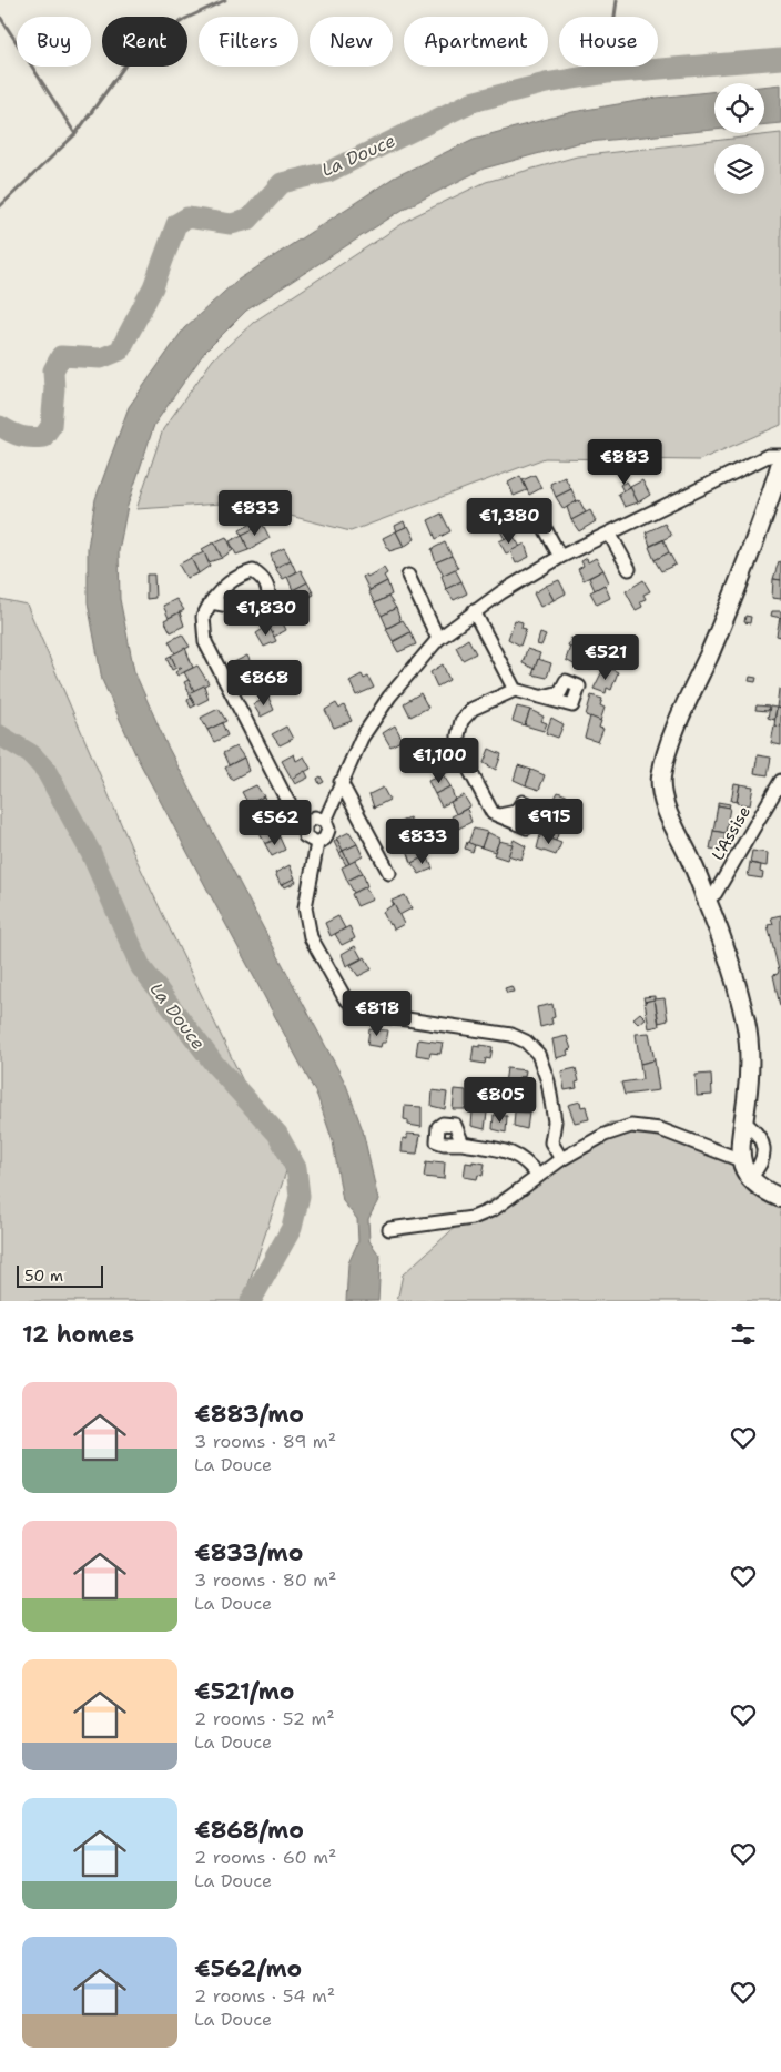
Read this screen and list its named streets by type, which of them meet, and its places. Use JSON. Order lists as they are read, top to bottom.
{
  "streets": {
    "street": ["L'Assise"]
  },
  "water": ["La Douce"],
  "scale_bar": "50 m",
  "page": {
    "chip": [
      "Buy",
      "Rent",
      "Filters",
      "New",
      "Apartment",
      "House"
    ],
    "price": [
      "€883",
      "€833",
      "€1,380",
      "€1,830",
      "€521",
      "€868",
      "€1,100",
      "€915",
      "€562",
      "€833",
      "€818",
      "€805"
    ],
    "scale": "50 m",
    "heading": "12 homes",
    "list": [
      {
        "name": "€883/mo",
        "note": "3 rooms · 89 m² · La Douce"
      },
      {
        "name": "€833/mo",
        "note": "3 rooms · 80 m² · La Douce"
      },
      {
        "name": "€521/mo",
        "note": "2 rooms · 52 m² · La Douce"
      },
      {
        "name": "€868/mo",
        "note": "2 rooms · 60 m² · La Douce"
      },
      {
        "name": "€562/mo",
        "note": "2 rooms · 54 m² · La Douce"
      }
    ]
  }
}
